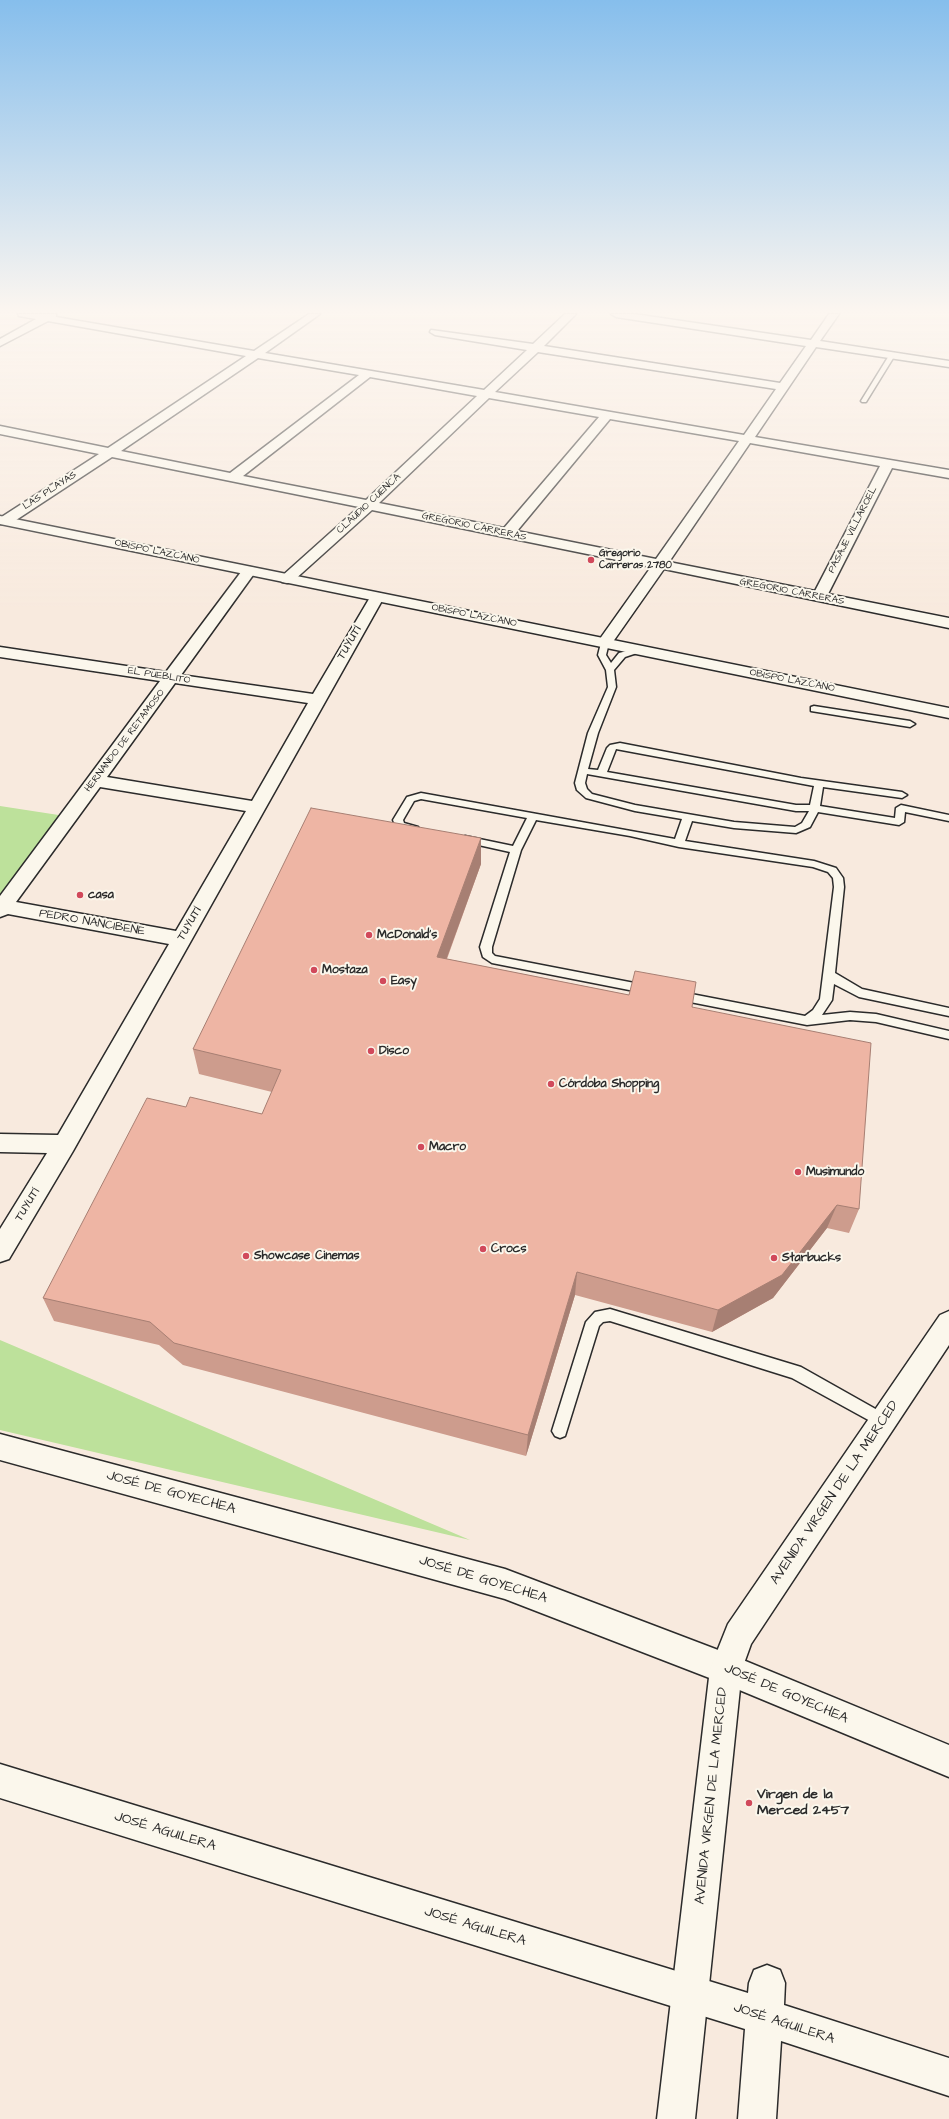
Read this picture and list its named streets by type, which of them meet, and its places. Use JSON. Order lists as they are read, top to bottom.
{
  "streets": {
    "street": [
      "LAS PLAYAS",
      "CLAUDIO CUENCA",
      "GREGORIO CARRERAS",
      "PASAJE VILLAROEL",
      "OBISPO LAZCANO",
      "TUYUTÍ",
      "EL PUEBLITO",
      "HERNANDO DE RETAMOSO",
      "PEDRO NANCIBENE",
      "JOSÉ DE GOYECHEA",
      "AVENIDA VIRGEN DE LA MERCED",
      "JOSÉ AGUILERA"
    ]
  },
  "crossings": [
    ["LAS PLAYAS", "GREGORIO CARRERAS"],
    ["LAS PLAYAS", "OBISPO LAZCANO"],
    ["CLAUDIO CUENCA", "GREGORIO CARRERAS"],
    ["CLAUDIO CUENCA", "OBISPO LAZCANO"],
    ["GREGORIO CARRERAS", "PASAJE VILLAROEL"],
    ["OBISPO LAZCANO", "TUYUTÍ"],
    ["OBISPO LAZCANO", "HERNANDO DE RETAMOSO"],
    ["TUYUTÍ", "EL PUEBLITO"],
    ["TUYUTÍ", "PEDRO NANCIBENE"],
    ["EL PUEBLITO", "HERNANDO DE RETAMOSO"],
    ["HERNANDO DE RETAMOSO", "PEDRO NANCIBENE"],
    ["JOSÉ DE GOYECHEA", "AVENIDA VIRGEN DE LA MERCED"],
    ["AVENIDA VIRGEN DE LA MERCED", "JOSÉ AGUILERA"]
  ],
  "places": [
    "Gregorio Carreras 2780",
    "casa",
    "McDonald's",
    "Mostaza",
    "Easy",
    "Disco",
    "Córdoba Shopping",
    "Macro",
    "Musimundo",
    "Crocs",
    "Showcase Cinemas",
    "Starbucks",
    "Virgen de la Merced 2457"
  ]
}
